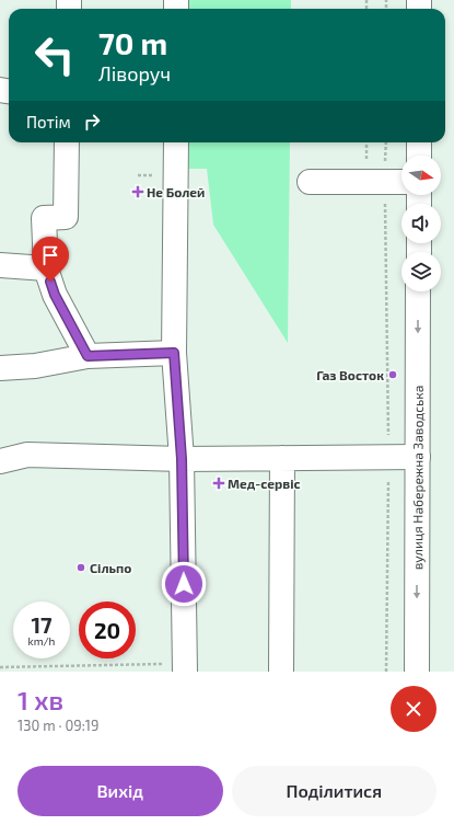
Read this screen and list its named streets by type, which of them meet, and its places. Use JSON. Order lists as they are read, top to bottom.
{
  "streets": {
    "main road": ["вулиця Набережна Заводська"]
  },
  "places": {
    "health": ["Не Болей", "Мед-сервіс"],
    "other": ["Газ Восток", "Сільпо"]
  },
  "north": "right",
  "page": {
    "turn": ["70 m", "Ліворуч"],
    "then": "Потім",
    "speed": "17 km/h",
    "limit": "20",
    "heading": ["1 хв", "130 m · 09:19"],
    "buttons": ["Вихід", "Поділитися"]
  }
}
